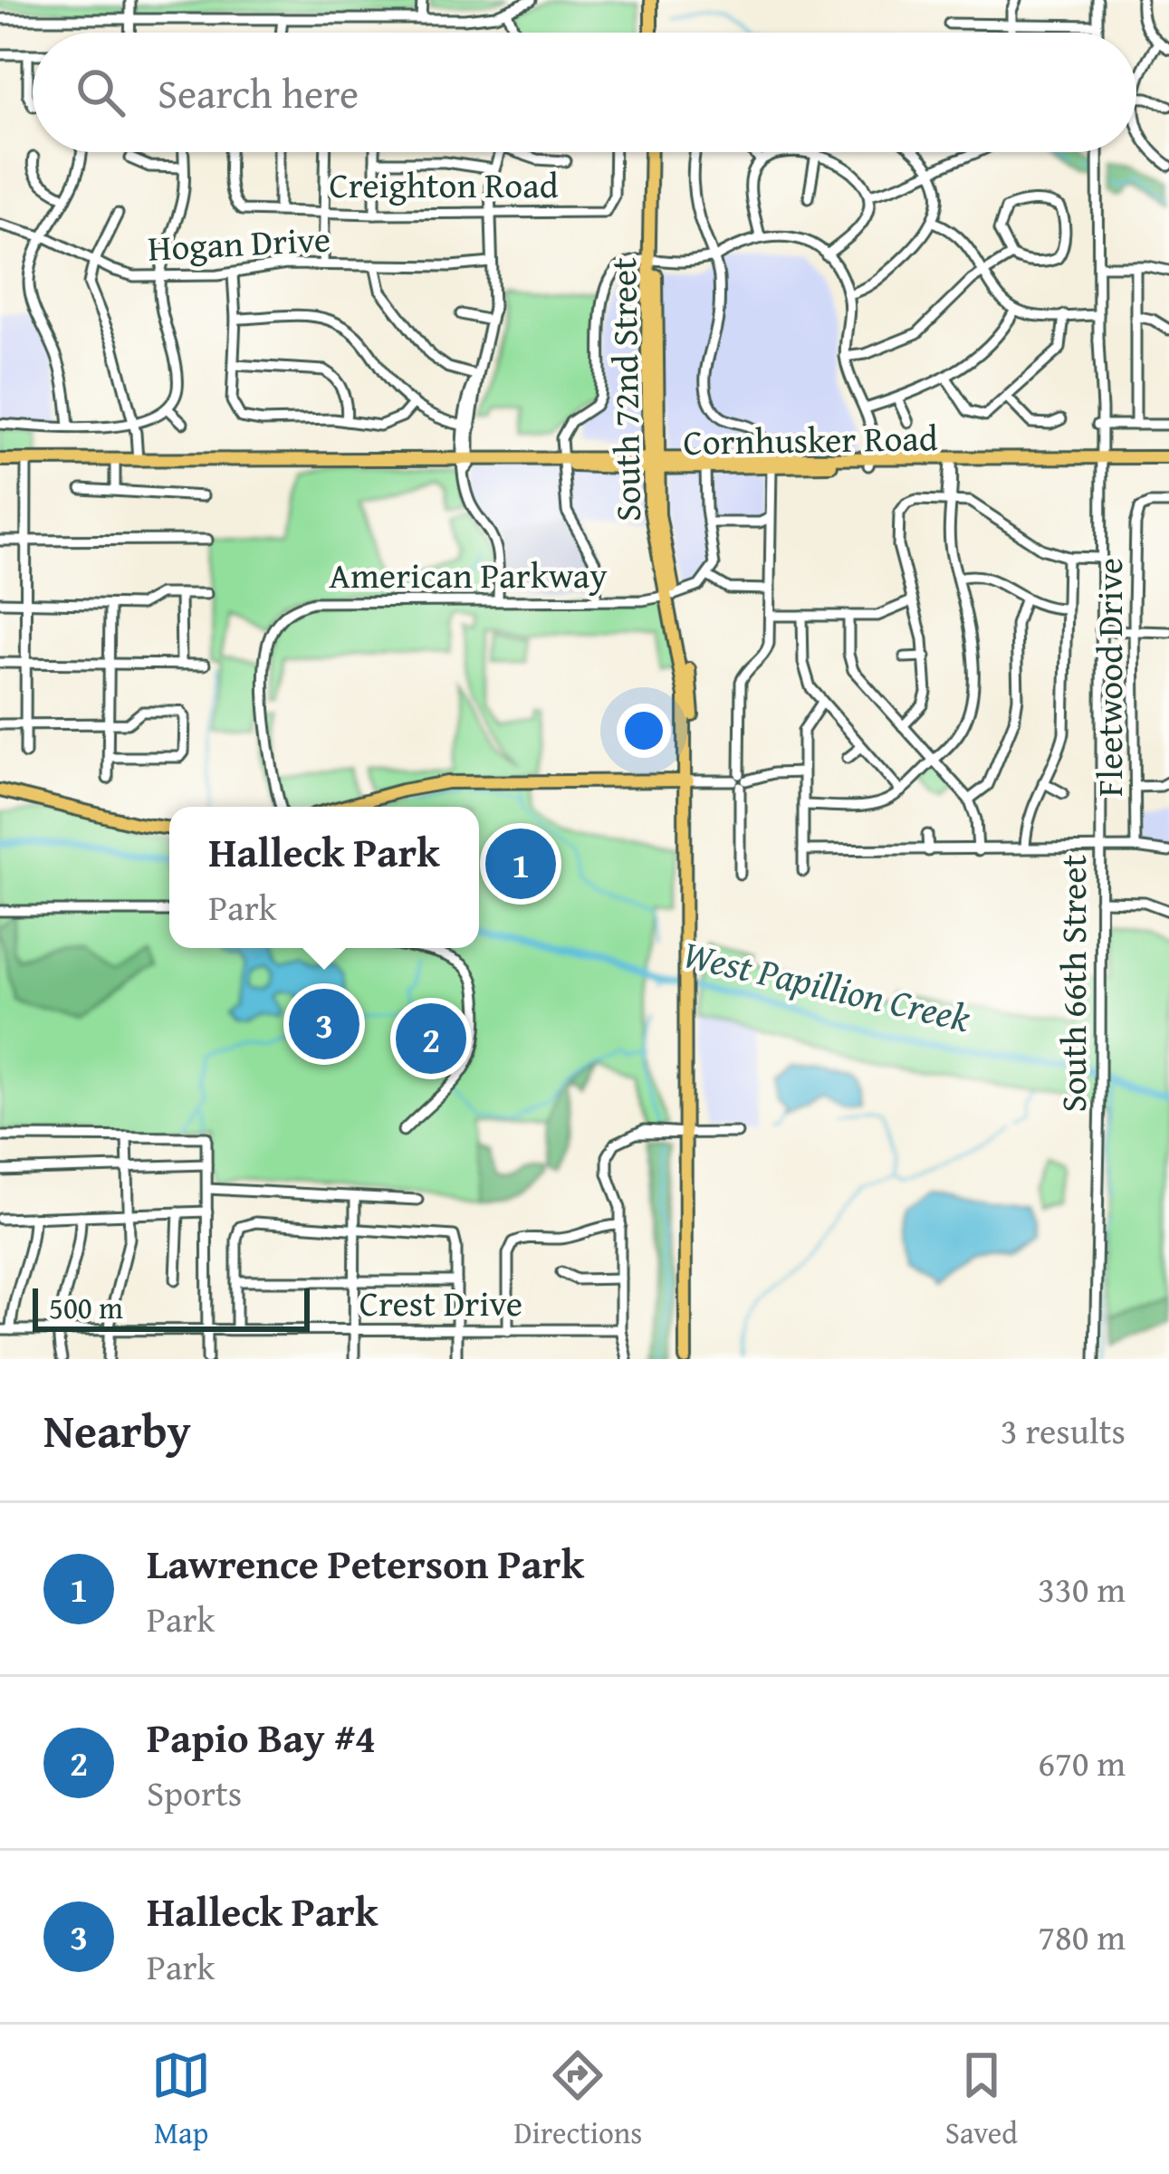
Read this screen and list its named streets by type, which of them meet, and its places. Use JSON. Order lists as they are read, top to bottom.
{
  "streets": {
    "main road": ["South 72nd Street", "Cornhusker Road"],
    "street": [
      "Creighton Road",
      "Hogan Drive",
      "American Parkway",
      "Fleetwood Drive",
      "South 66th Street",
      "Crest Drive"
    ]
  },
  "crossings": [
    ["South 72nd Street", "Cornhusker Road"],
    ["South 72nd Street", "American Parkway"],
    ["Cornhusker Road", "South 66th Street"]
  ],
  "water": ["West Papillion Creek"],
  "scale_bar": "500 m",
  "page": {
    "search": "Search here",
    "popup": ["Halleck Park", "Park"],
    "pins": ["1", "3", "2"],
    "scale": "500 m",
    "heading": ["Nearby", "3 results"],
    "list": [
      {
        "mark": "1",
        "name": "Lawrence Peterson Park",
        "note": "Park",
        "value": "330 m"
      },
      {
        "mark": "2",
        "name": "Papio Bay #4",
        "note": "Sports",
        "value": "670 m"
      },
      {
        "mark": "3",
        "name": "Halleck Park",
        "note": "Park",
        "value": "780 m"
      }
    ],
    "nav": ["Map", "Directions", "Saved"]
  }
}
